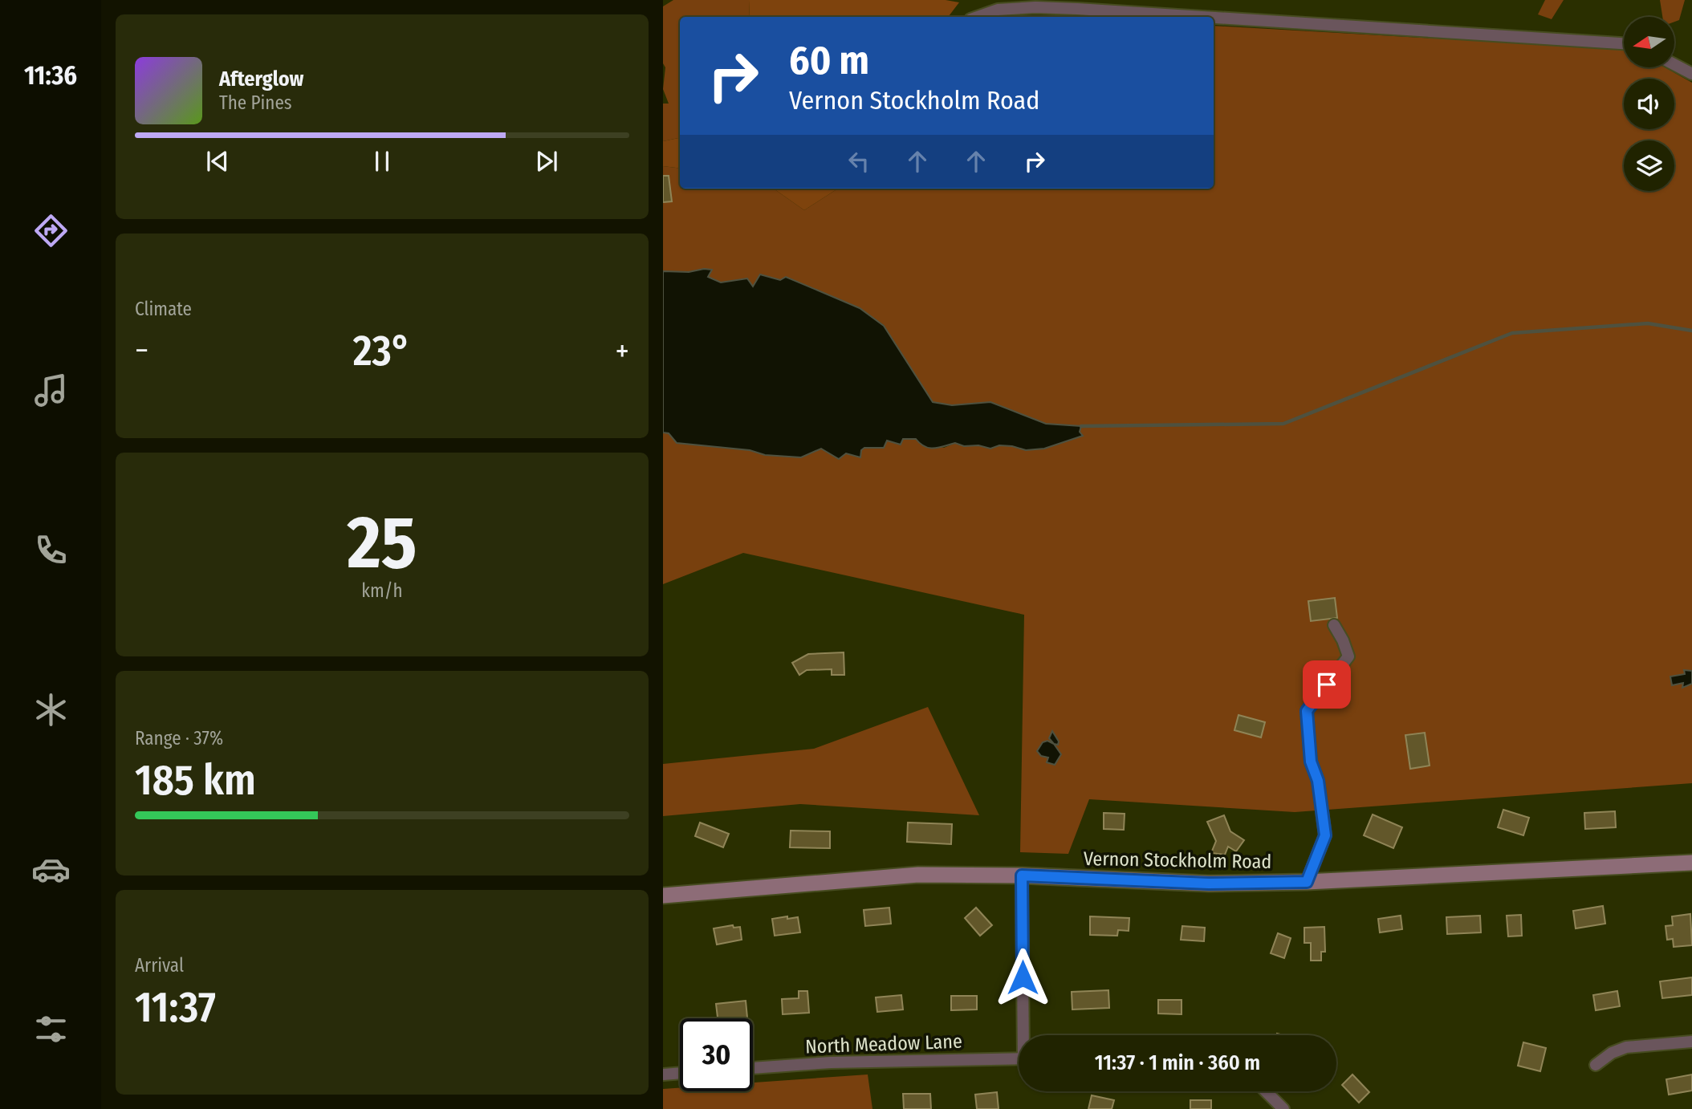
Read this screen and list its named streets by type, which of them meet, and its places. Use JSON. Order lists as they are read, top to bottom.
{
  "streets": {
    "main road": ["Vernon Stockholm Road"],
    "street": ["North Meadow Lane"]
  },
  "north": "left",
  "page": {
    "tabs": "11:36",
    "turn": ["60 m", "Vernon Stockholm Road"],
    "song": ["Afterglow", "The Pines"],
    "tile": [
      "Climate",
      ["25", "km/h"],
      ["Range · 37%", "185 km"],
      ["Arrival", "11:37"]
    ],
    "heat": ["−", "23°", "+"],
    "limit": "30",
    "trip": "11:37 · 1 min · 360 m"
  }
}
